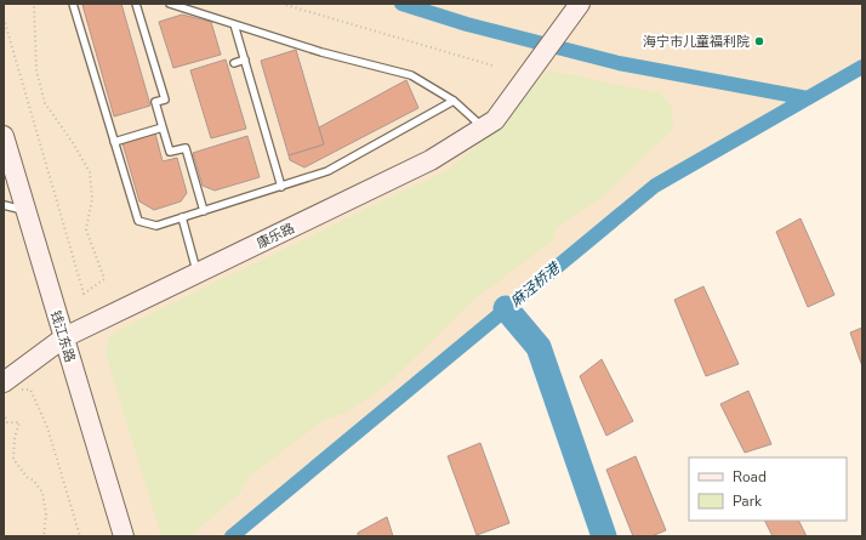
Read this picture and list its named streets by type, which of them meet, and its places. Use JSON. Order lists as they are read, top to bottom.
{
  "streets": {
    "street": ["康乐路", "钱江东路"]
  },
  "crossings": [
    ["康乐路", "钱江东路"]
  ],
  "water": ["麻泾桥港"],
  "places": ["海宁市儿童福利院"],
  "legend": ["Road", "Park"]
}
